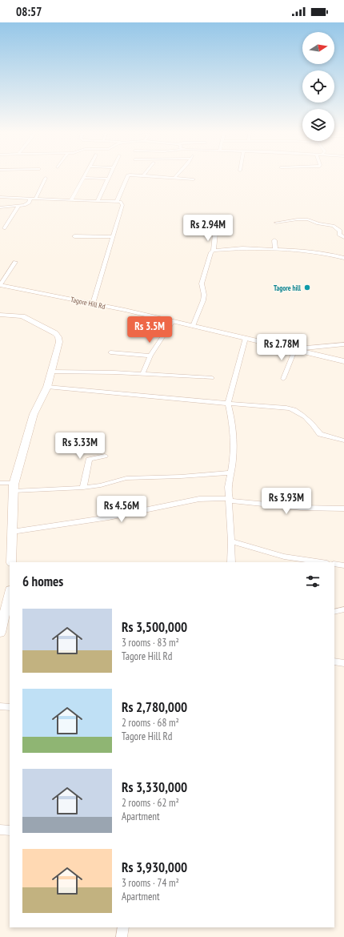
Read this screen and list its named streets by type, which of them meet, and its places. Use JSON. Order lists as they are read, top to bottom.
{
  "streets": {
    "street": ["Tagore Hill Rd"]
  },
  "places": ["Tagore hill"],
  "north": "right",
  "page": {
    "status": "08:57",
    "price": [
      "Rs 2.94M",
      "Rs 3.5M",
      "Rs 2.78M",
      "Rs 3.33M",
      "Rs 3.93M",
      "Rs 4.56M"
    ],
    "heading": "6 homes",
    "list": [
      {
        "name": "Rs 3,500,000",
        "note": "3 rooms · 83 m² · Tagore Hill Rd"
      },
      {
        "name": "Rs 2,780,000",
        "note": "2 rooms · 68 m² · Tagore Hill Rd"
      },
      {
        "name": "Rs 3,330,000",
        "note": "2 rooms · 62 m² · Apartment"
      },
      {
        "name": "Rs 3,930,000",
        "note": "3 rooms · 74 m² · Apartment"
      }
    ]
  }
}
